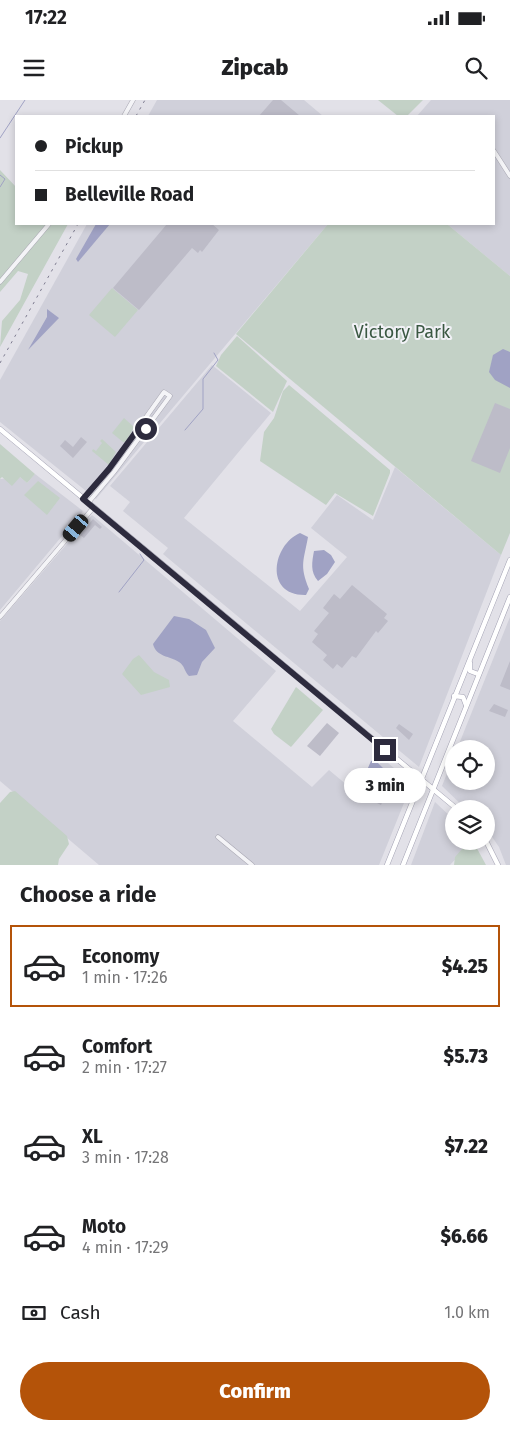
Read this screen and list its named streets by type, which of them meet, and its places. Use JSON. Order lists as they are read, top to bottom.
{
  "parks": ["Victory Park"],
  "page": {
    "status": "17:22",
    "header": "Zipcab",
    "banner": ["Pickup", "Belleville Road"],
    "bubble": "3 min",
    "heading": "Choose a ride",
    "list": [
      {
        "name": "Economy",
        "note": "1 min · 17:26",
        "value": "$4.25"
      },
      {
        "name": "Comfort",
        "note": "2 min · 17:27",
        "value": "$5.73"
      },
      {
        "name": "XL",
        "note": "3 min · 17:28",
        "value": "$7.22"
      },
      {
        "name": "Moto",
        "note": "4 min · 17:29",
        "value": "$6.66"
      }
    ],
    "pay": ["Cash", "1.0 km"],
    "buttons": "Confirm"
  }
}
